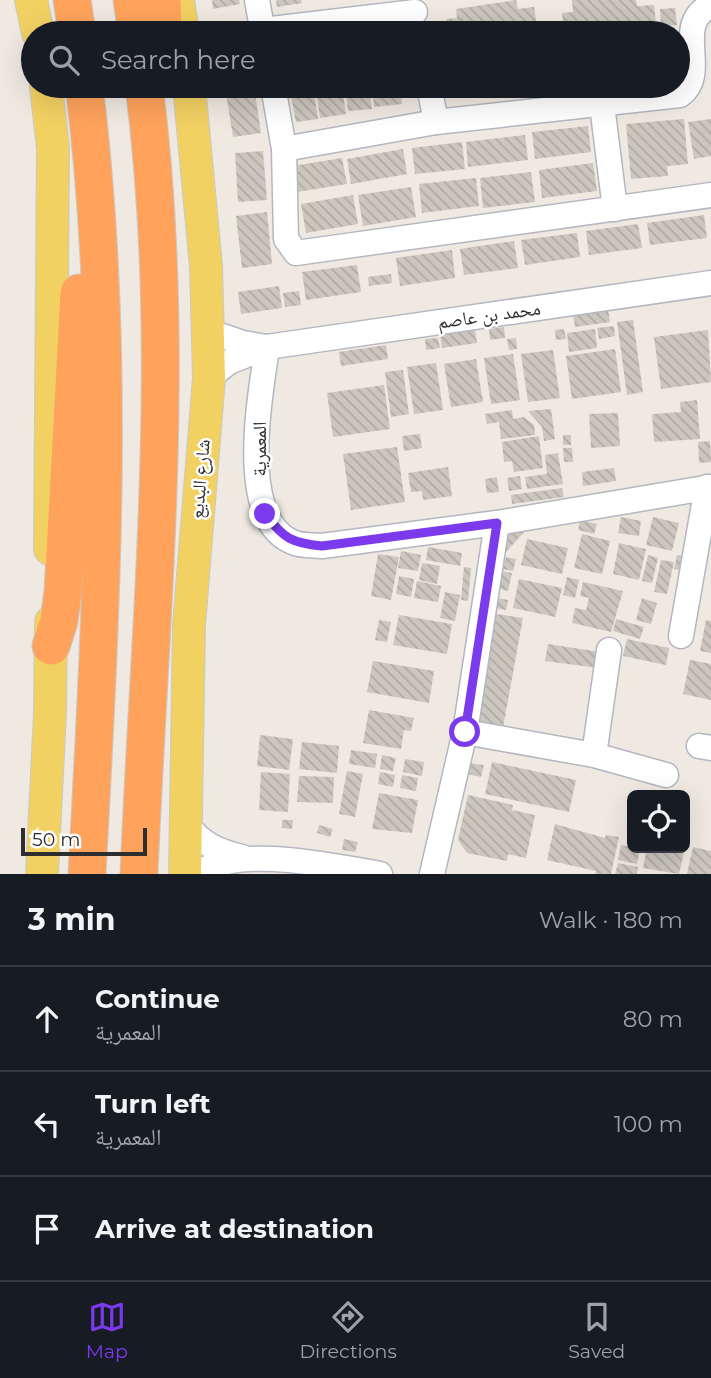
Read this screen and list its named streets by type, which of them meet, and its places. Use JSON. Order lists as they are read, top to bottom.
{
  "streets": {
    "highway": ["شارع البديع"],
    "street": ["محمد بن عاصم", "المعمرية"]
  },
  "crossings": [
    ["محمد بن عاصم", "المعمرية"],
    ["محمد بن عاصم", "شارع البديع"]
  ],
  "scale_bar": "50 m",
  "page": {
    "search": "Search here",
    "scale": "50 m",
    "heading": ["3 min", "Walk · 180 m"],
    "list": [
      ["Continue", "المعمرية", "80 m"],
      ["Turn left", "المعمرية", "100 m"],
      "Arrive at destination"
    ],
    "nav": ["Map", "Directions", "Saved"]
  }
}
